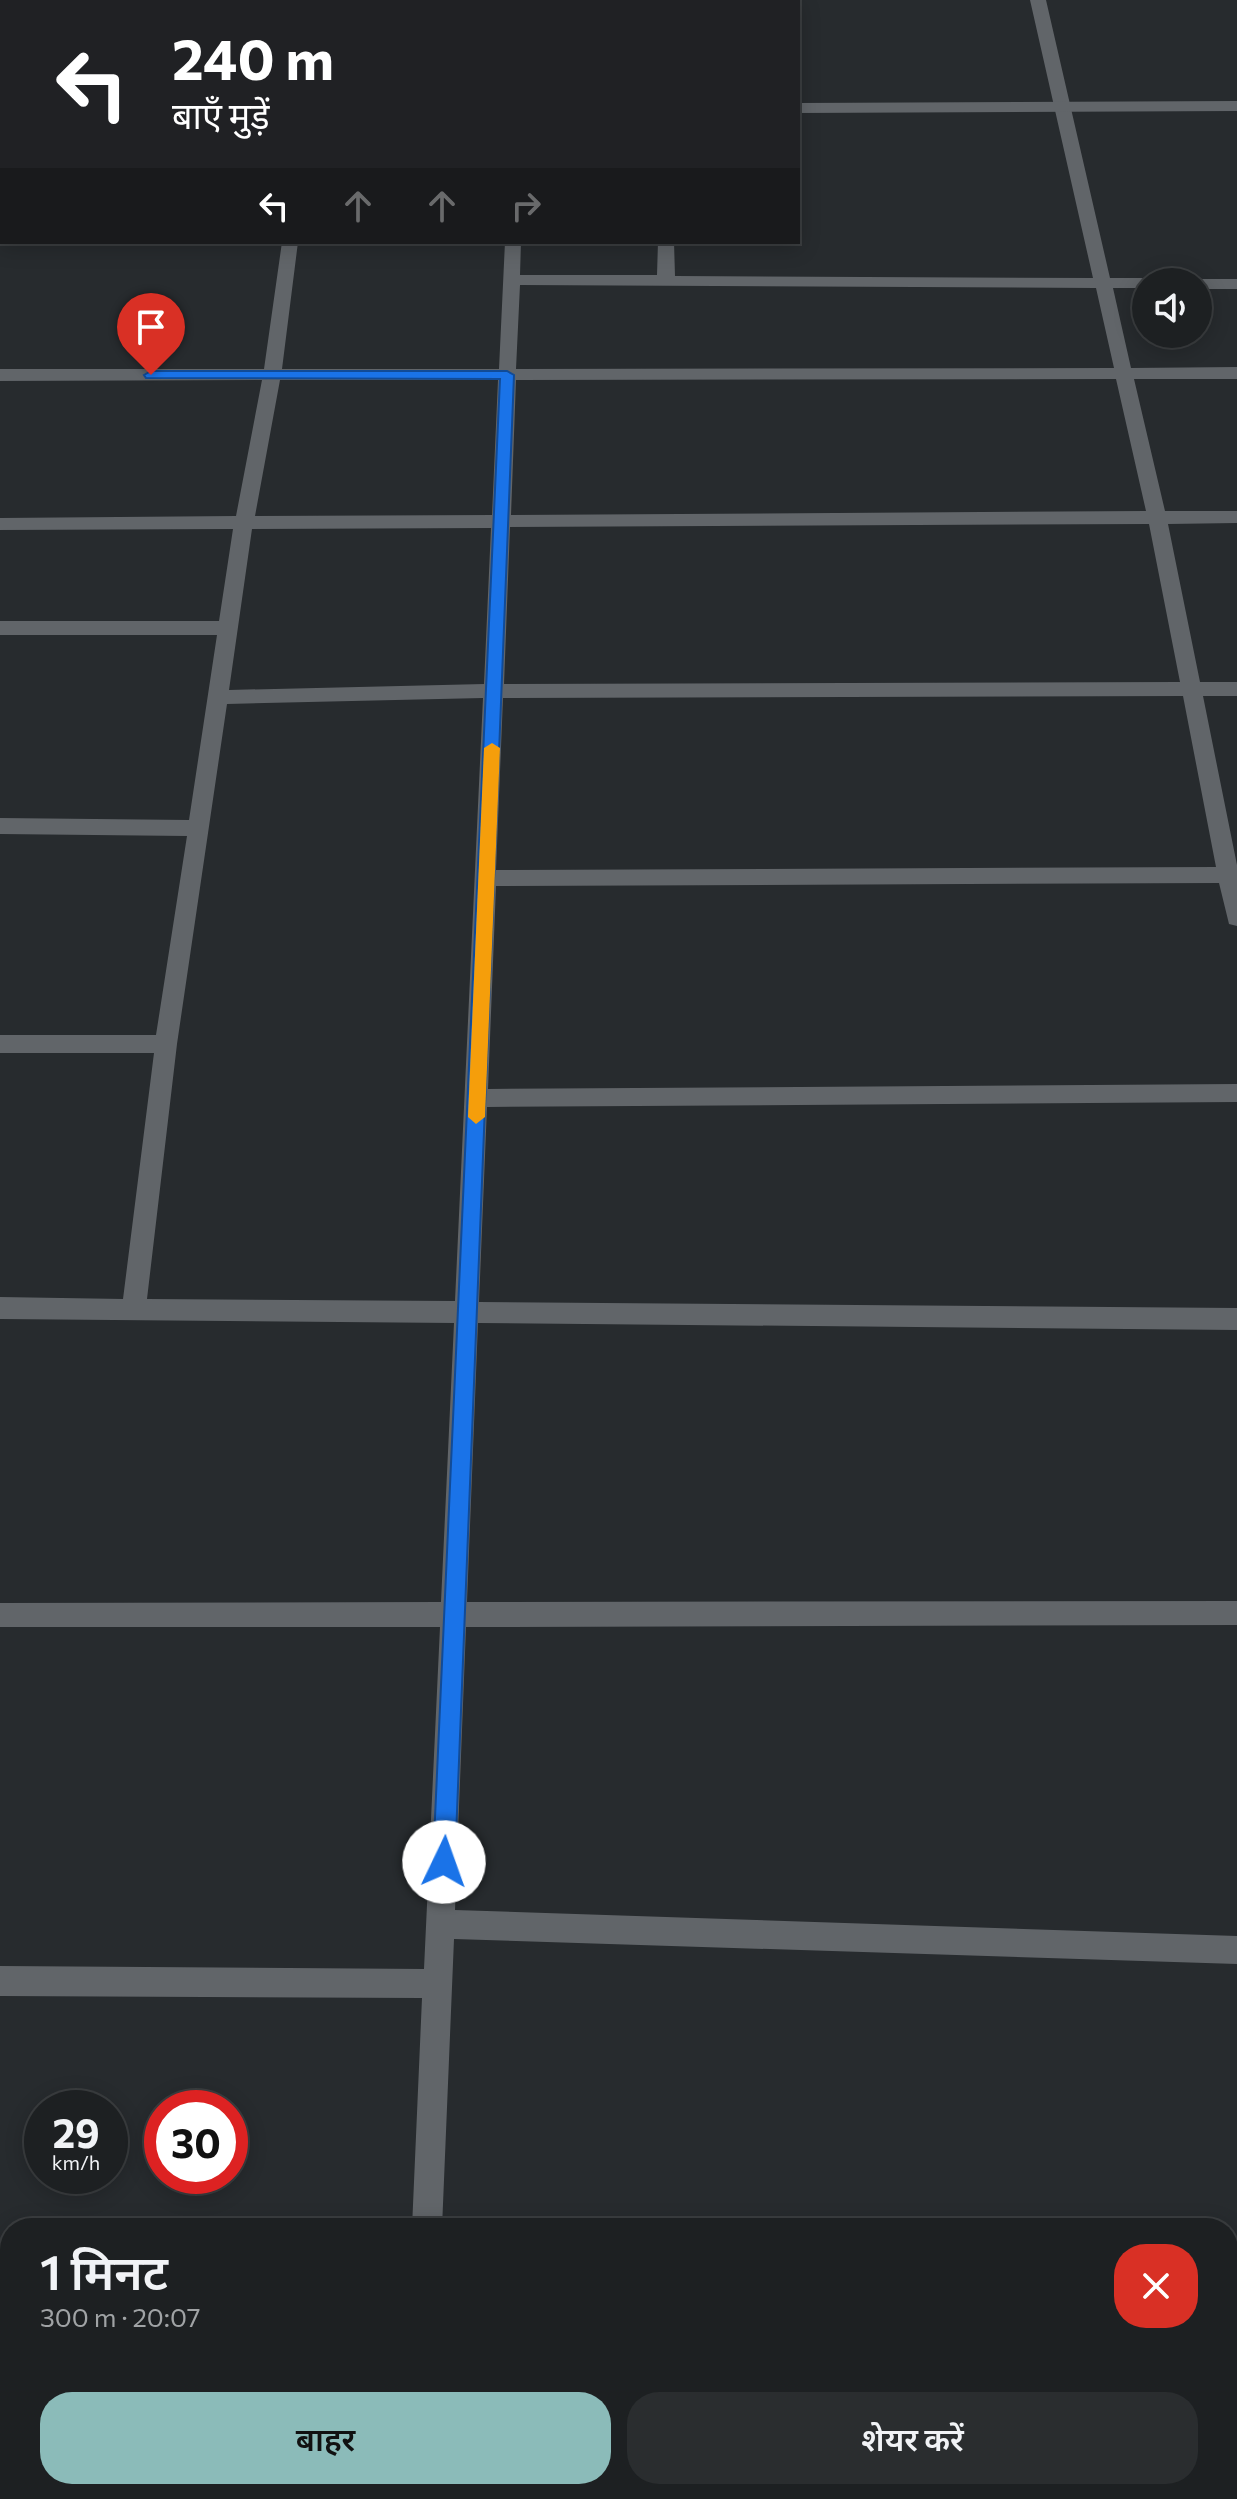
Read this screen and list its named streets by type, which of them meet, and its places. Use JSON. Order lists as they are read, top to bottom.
{
  "page": {
    "turn": ["240 m", "बाएँ मुड़ें"],
    "speed": "29 km/h",
    "limit": "30",
    "heading": ["1 मिनट", "300 m · 20:07"],
    "buttons": ["बाहर", "शेयर करें"]
  }
}
